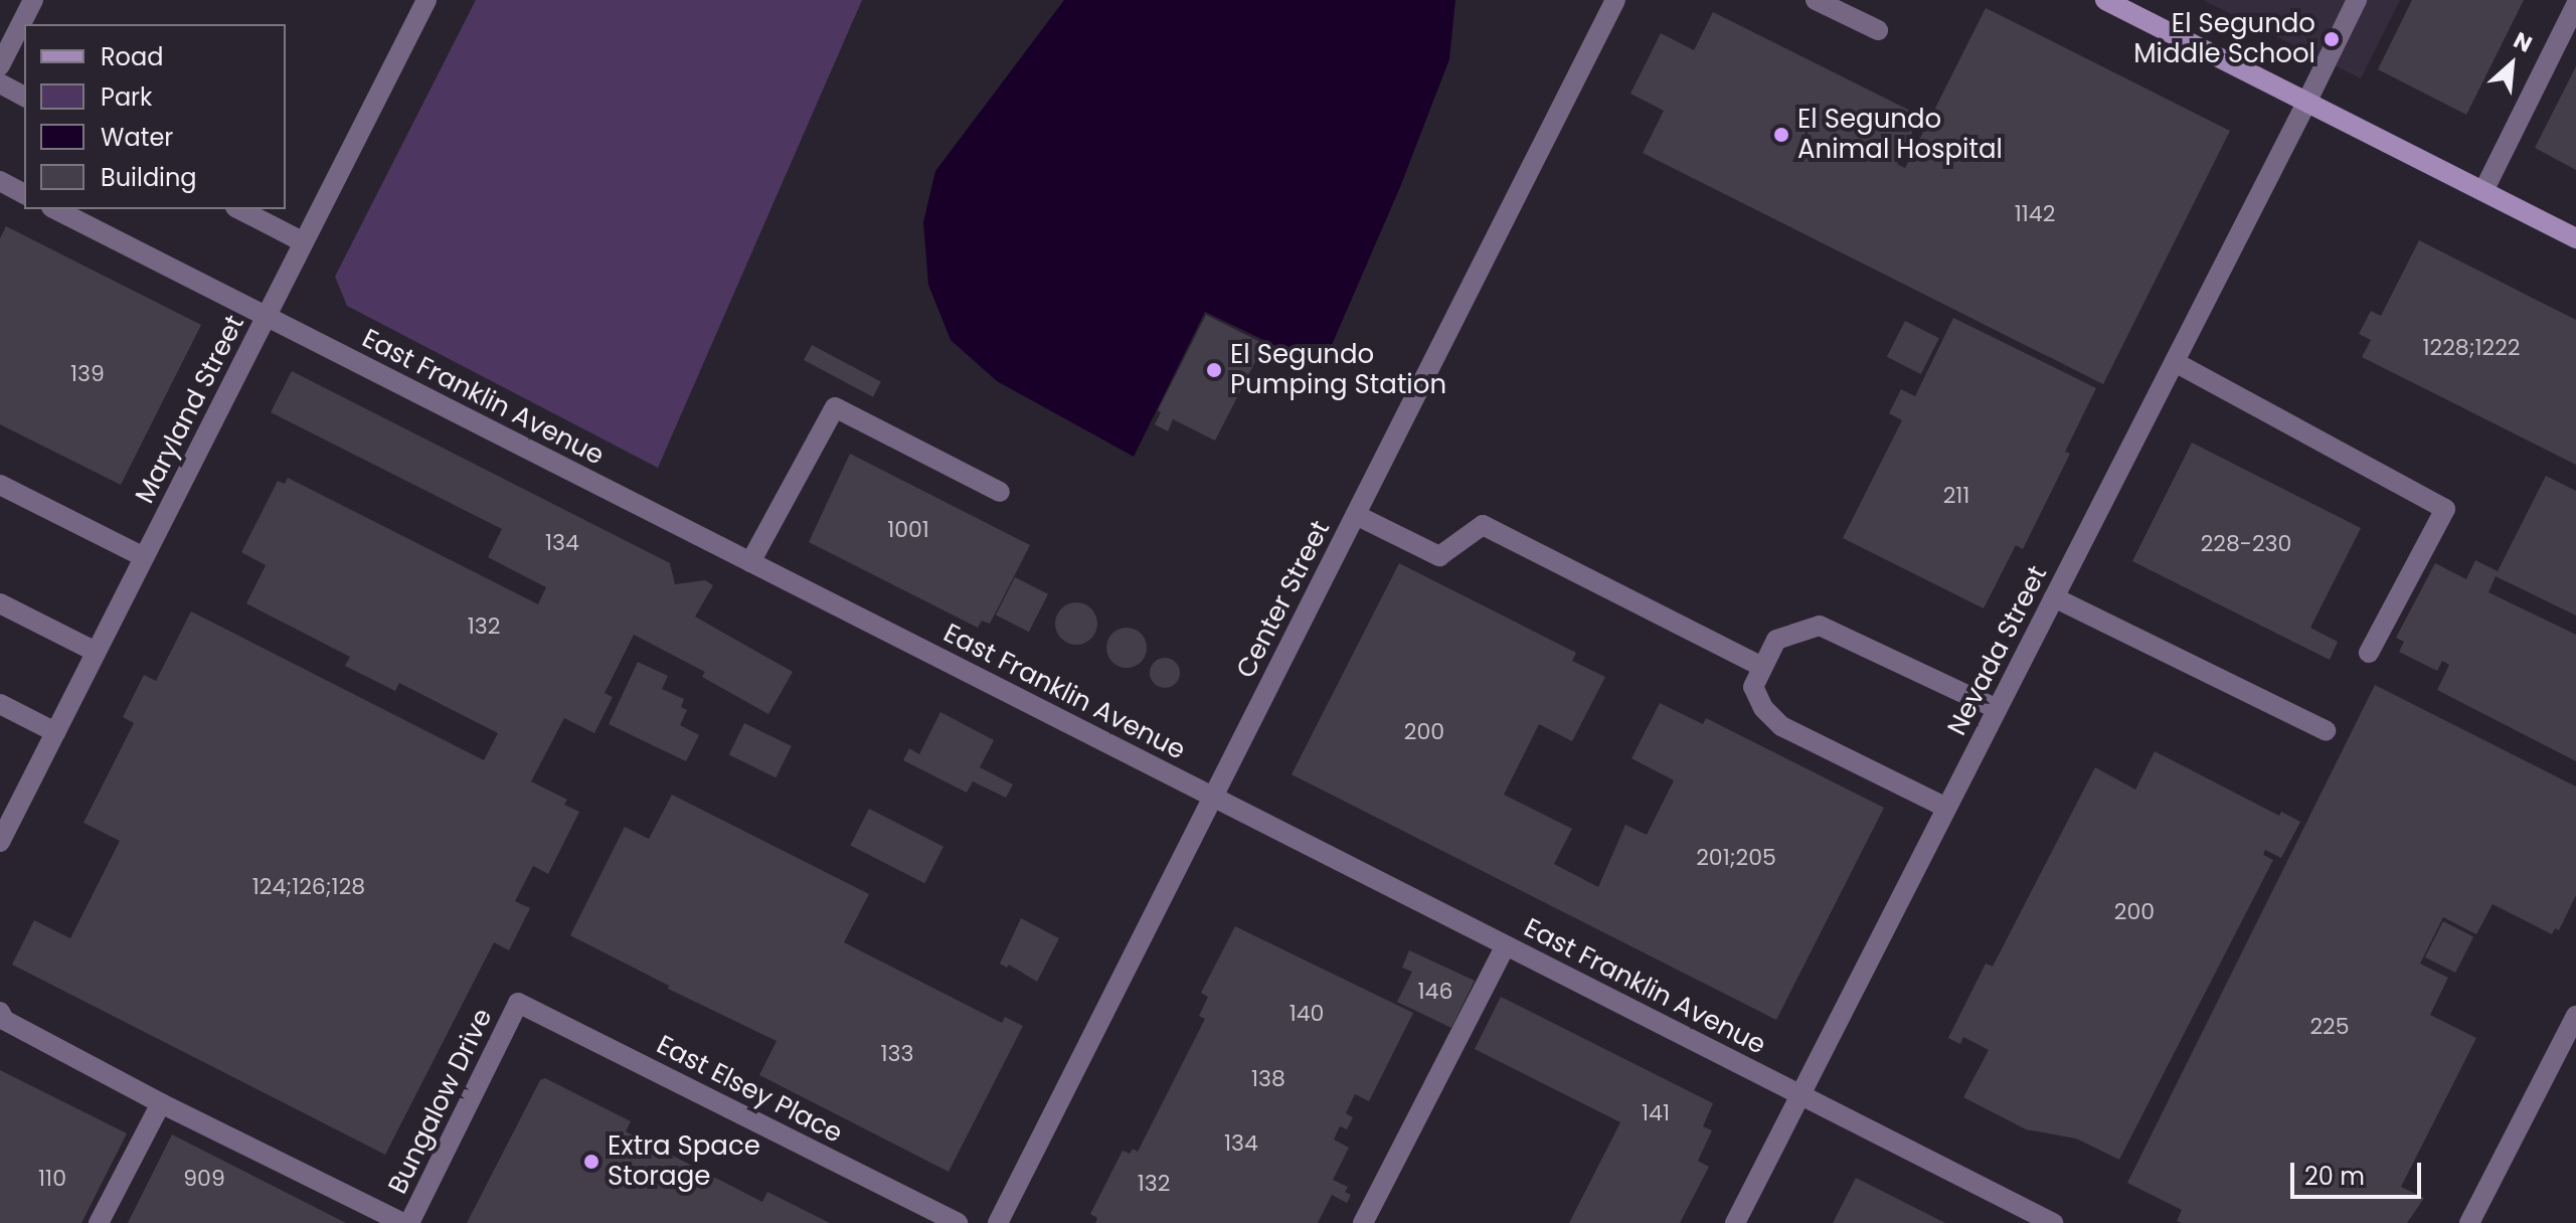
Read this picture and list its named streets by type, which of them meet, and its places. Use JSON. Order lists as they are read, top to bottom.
{
  "streets": {
    "street": [
      "East Franklin Avenue",
      "Maryland Street",
      "Center Street",
      "Nevada Street",
      "East Elsey Place",
      "Bungalow Drive"
    ]
  },
  "crossings": [
    ["East Franklin Avenue", "Maryland Street"],
    ["East Franklin Avenue", "Center Street"],
    ["East Franklin Avenue", "Nevada Street"],
    ["East Elsey Place", "Bungalow Drive"]
  ],
  "places": [
    "El Segundo Middle School",
    "El Segundo Animal Hospital",
    "El Segundo Pumping Station",
    "Extra Space Storage"
  ],
  "house_numbers": [
    "1142",
    "1228;1222",
    "139",
    "211",
    "1001",
    "134",
    "228-230",
    "132",
    "200",
    "201;205",
    "124;126;128",
    "200",
    "146",
    "140",
    "225",
    "133",
    "138",
    "141",
    "134",
    "110",
    "909",
    "132"
  ],
  "legend": [
    "Road",
    "Park",
    "Water",
    "Building"
  ],
  "scale_bar": "20 m",
  "north": "top right"
}
